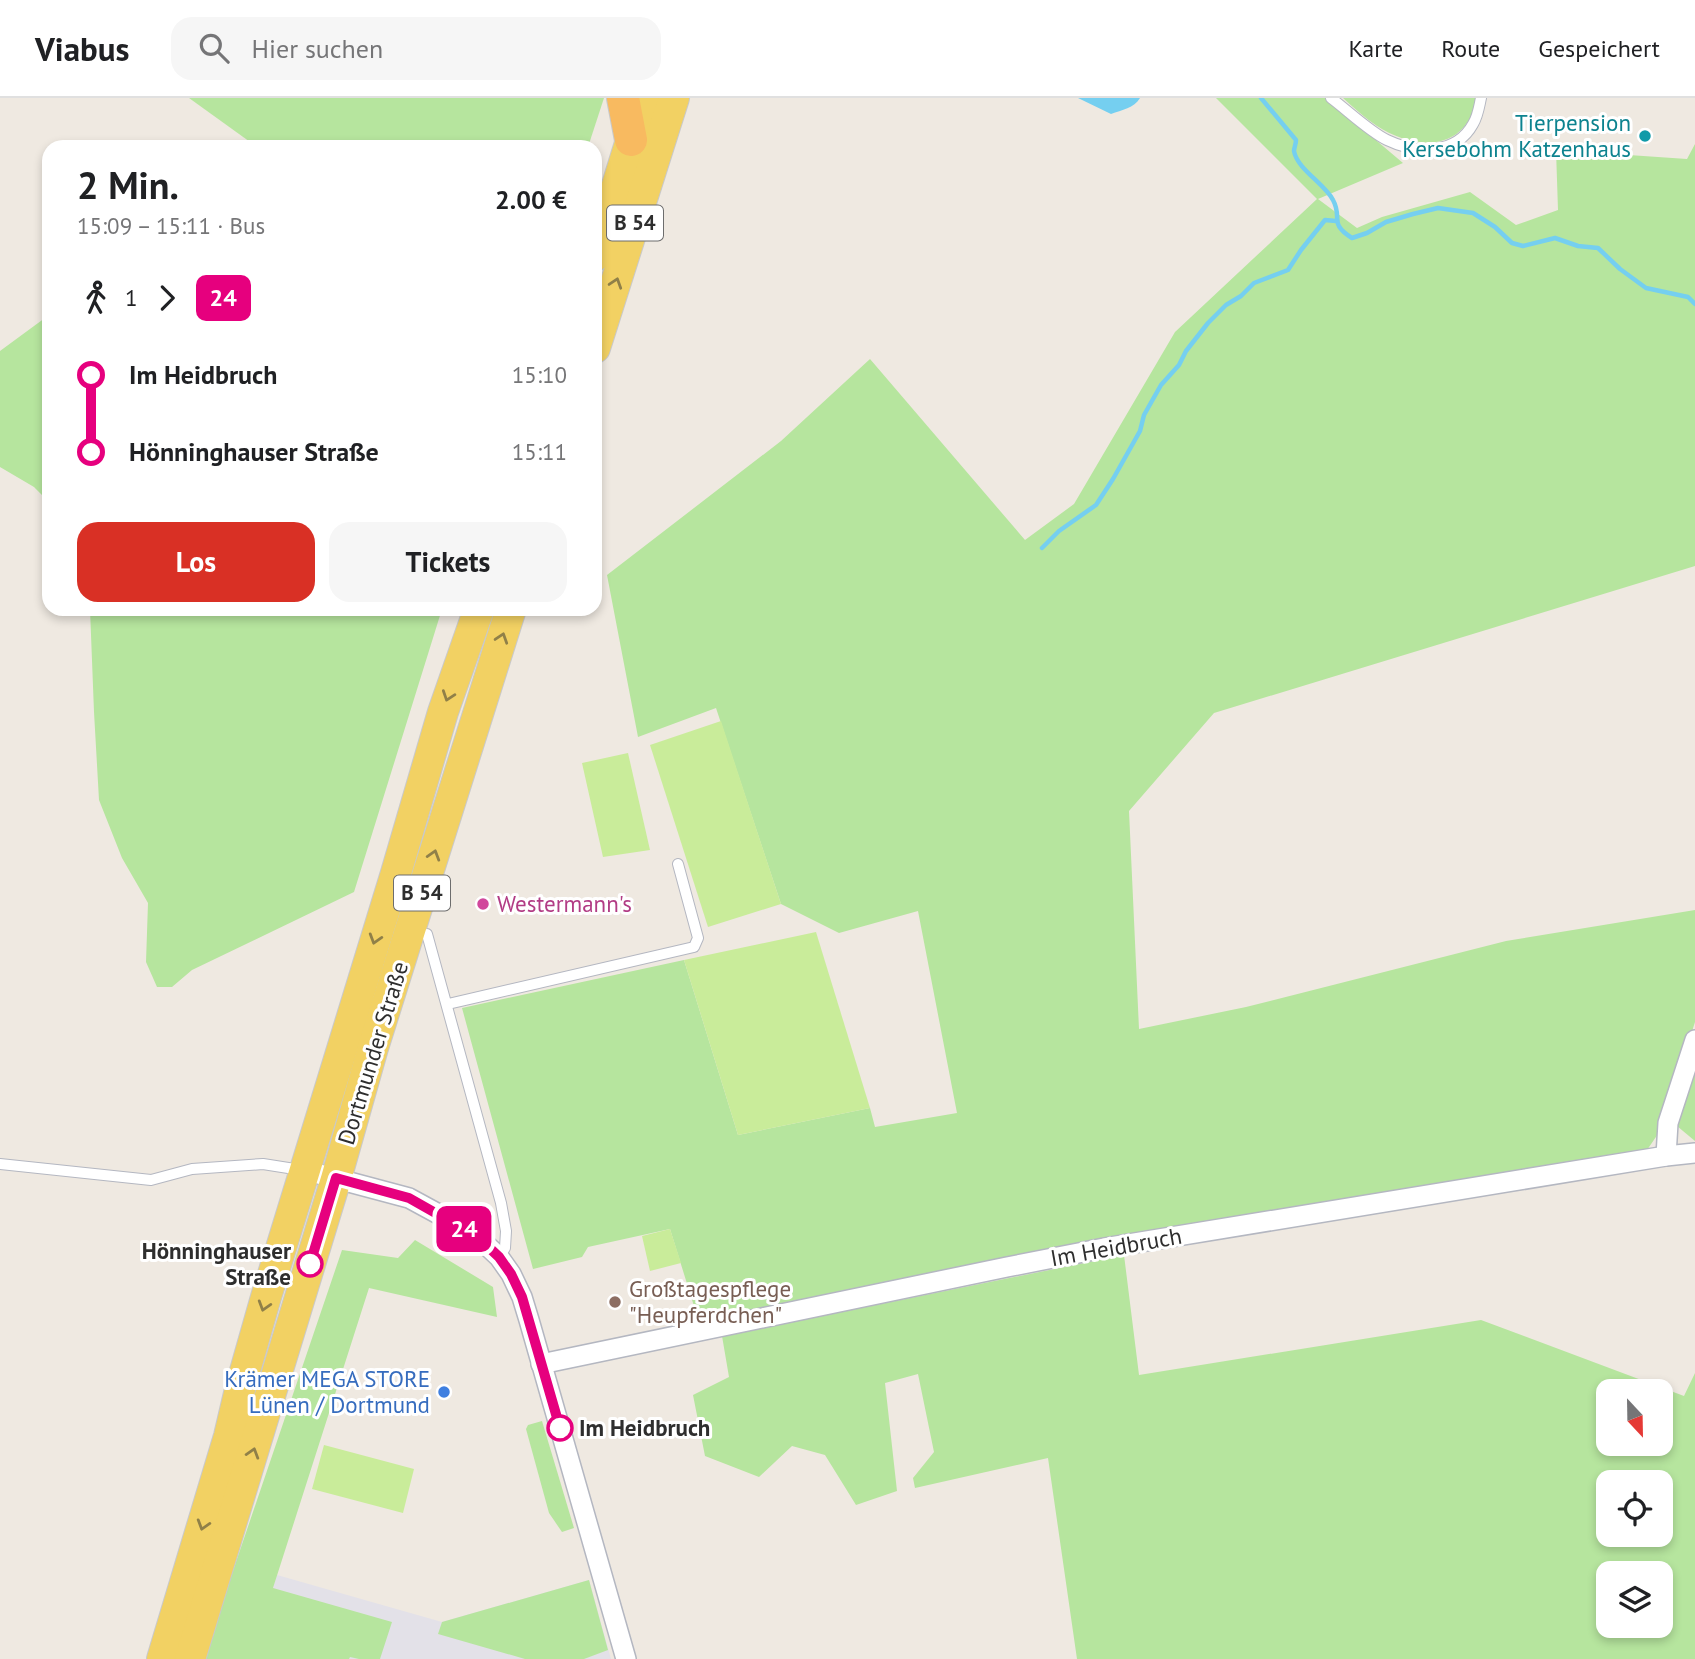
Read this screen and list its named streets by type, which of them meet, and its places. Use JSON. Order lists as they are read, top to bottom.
{
  "streets": {
    "main road": ["B 54", "Dortmunder Straße"],
    "street": ["Im Heidbruch"]
  },
  "places": [
    "Tierpension Kersebohm Katzenhaus",
    "Westermann's",
    "Hönninghauser Straße",
    "Großtagespflege \"Heupferdchen\"",
    "Krämer MEGA STORE Lünen / Dortmund",
    "Im Heidbruch"
  ],
  "lines": ["bus line 24"],
  "north": "bottom",
  "page": {
    "header": "Viabus",
    "search": "Hier suchen",
    "nav": ["Karte", "Route", "Gespeichert"],
    "on_map": "24",
    "heading": ["2 Min.", "15:09 – 15:11 · Bus", "2.00 €"],
    "legs": ["1", "24"],
    "list": [
      {
        "name": "Im Heidbruch",
        "value": "15:10"
      },
      {
        "name": "Hönninghauser Straße",
        "value": "15:11"
      }
    ],
    "buttons": ["Los", "Tickets"]
  }
}
